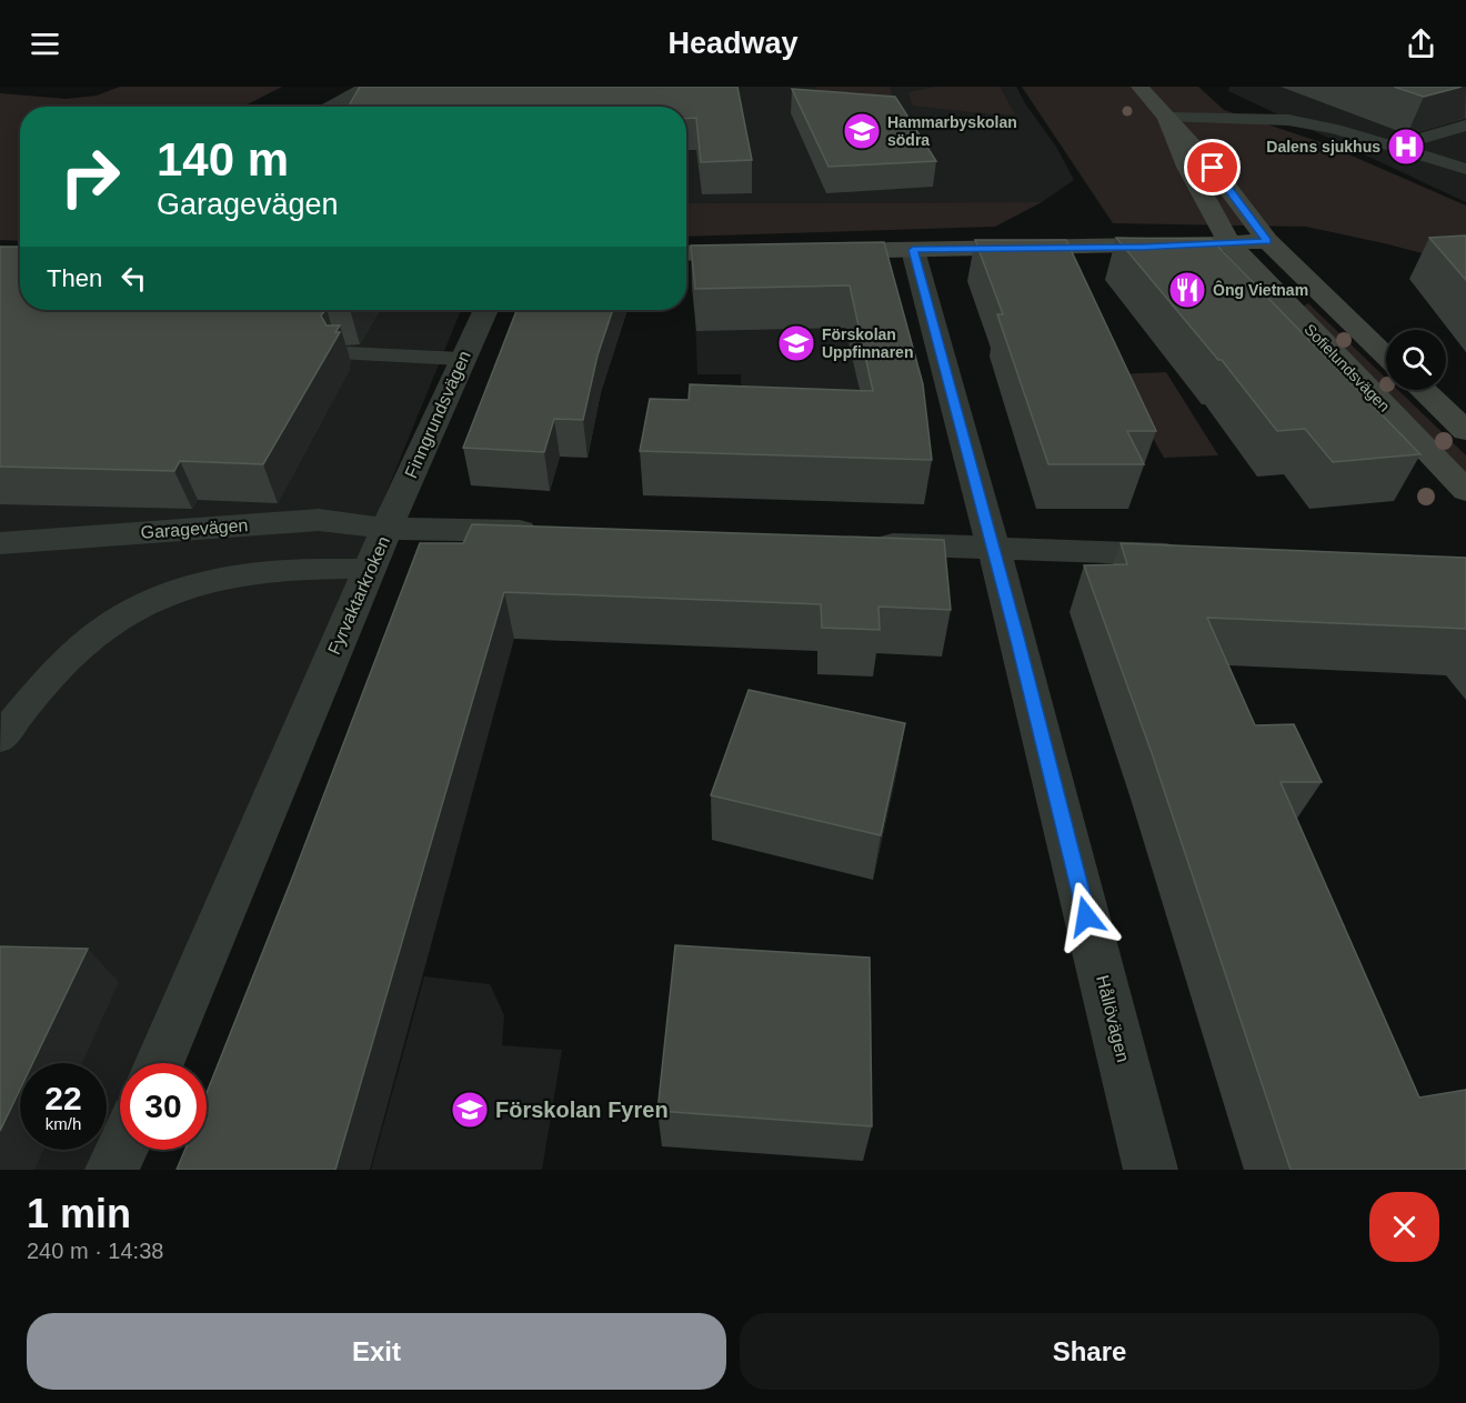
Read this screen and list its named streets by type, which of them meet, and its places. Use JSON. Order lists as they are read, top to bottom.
{
  "streets": {
    "street": [
      "Sofielundsvägen",
      "Finngrundsvägen",
      "Garagevägen",
      "Fyrvaktarkroken",
      "Hållövägen"
    ]
  },
  "crossings": [
    ["Finngrundsvägen", "Garagevägen"],
    ["Finngrundsvägen", "Fyrvaktarkroken"],
    ["Garagevägen", "Fyrvaktarkroken"]
  ],
  "places": {
    "school or university": ["Hammarbyskolan södra", "Förskolan Uppfinnaren", "Förskolan Fyren"],
    "hospital": ["Dalens sjukhus"],
    "restaurant": ["Ông Vietnam"]
  },
  "page": {
    "header": "Headway",
    "turn": ["140 m", "Garagevägen"],
    "then": "Then",
    "speed": "22 km/h",
    "limit": "30",
    "heading": ["1 min", "240 m · 14:38"],
    "buttons": ["Exit", "Share"]
  }
}
